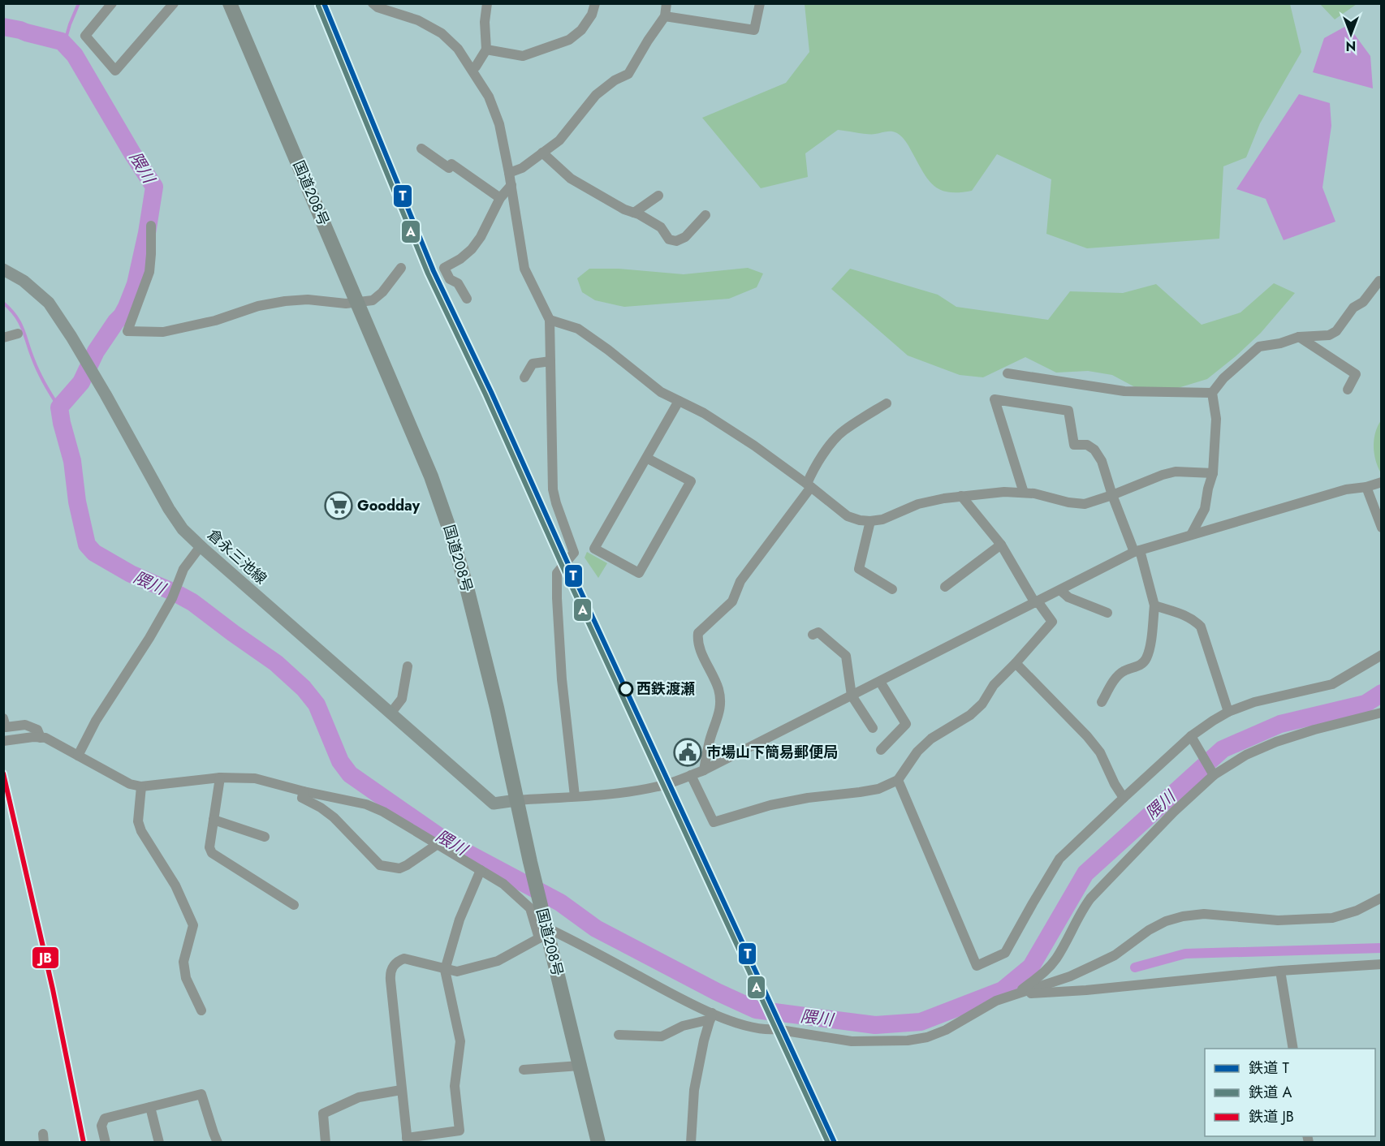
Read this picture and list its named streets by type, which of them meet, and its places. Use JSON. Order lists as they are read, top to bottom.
{
  "streets": {
    "highway": ["国道208号"],
    "main road": ["倉永三池線"]
  },
  "crossings": [
    ["国道208号", "倉永三池線"]
  ],
  "water": ["隈川"],
  "places": {
    "supermarket": ["Goodday"],
    "other": ["西鉄渡瀬"],
    "public building": ["市場山下簡易郵便局"]
  },
  "lines": ["rail line T", "rail line A", "rail line JB"],
  "legend": ["鉄道 T", "鉄道 A", "鉄道 JB"],
  "north": "bottom"
}
